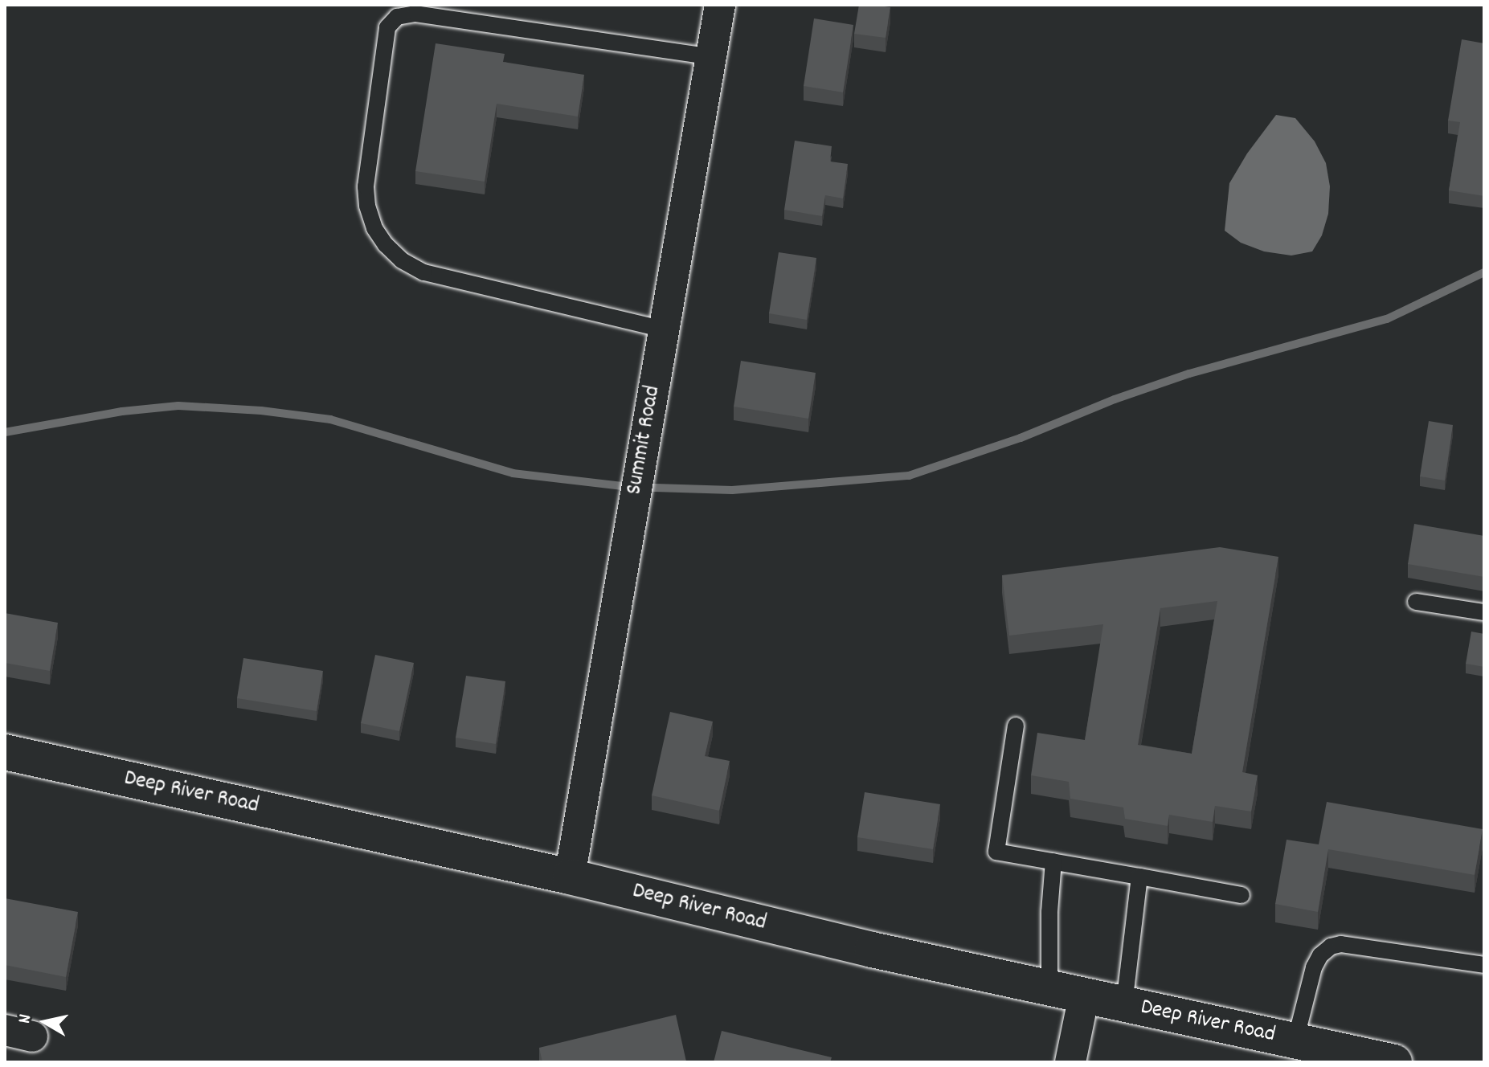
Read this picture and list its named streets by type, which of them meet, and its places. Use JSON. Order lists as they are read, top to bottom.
{
  "streets": {
    "street": ["Summit Road", "Deep River Road"]
  },
  "crossings": [
    ["Summit Road", "Deep River Road"]
  ],
  "north": "left"
}
